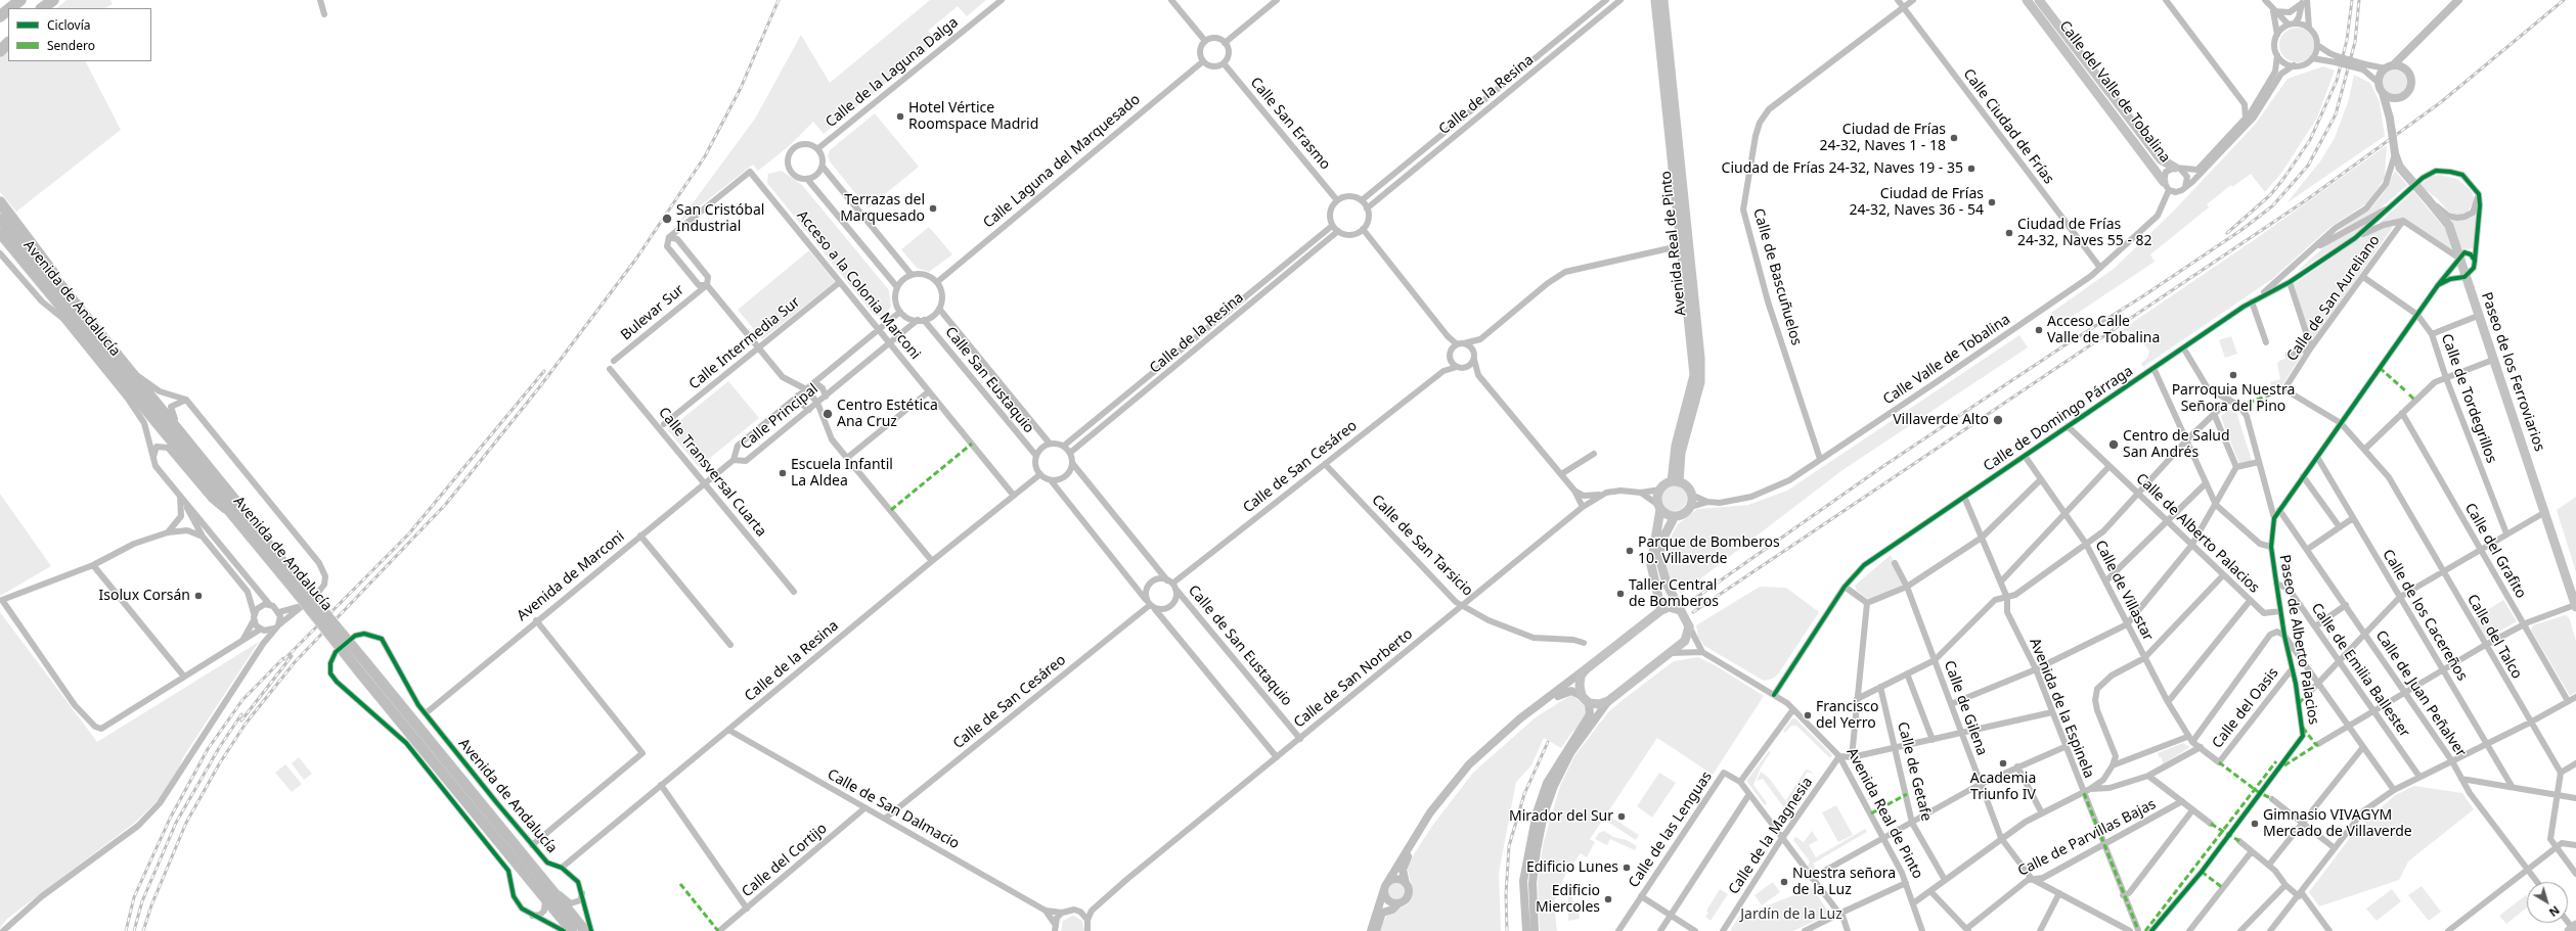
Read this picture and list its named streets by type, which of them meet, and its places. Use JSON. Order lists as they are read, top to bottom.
{
  "streets": {
    "main road": [
      "Calle del Valle de Tobalina",
      "Avenida Real de Pinto",
      "Avenida de Andalucía",
      "Paseo de los Ferroviarios"
    ],
    "street": [
      "Calle de la Laguna Dalga",
      "Calle de la Resina",
      "Calle San Erasmo",
      "Calle Ciudad de Frías",
      "Calle Laguna del Marquesado",
      "Calle de Bascuñuelos",
      "Acceso a la Colonia Marconi",
      "Calle de San Aureliano",
      "Bulevar Sur",
      "Calle Intermedia Sur",
      "Calle Valle de Tobalina",
      "Calle San Eustaquio",
      "Calle de Tordegrillos",
      "Calle Principal",
      "Calle de Domingo Párraga",
      "Calle de San Cesáreo",
      "Calle Transversal Cuarta",
      "Calle de Alberto Palacios",
      "Calle de San Tarsicio",
      "Calle del Grafito",
      "Avenida de Marconi",
      "Calle de Villastar",
      "Calle de los Cacereños",
      "Calle del Talco",
      "Paseo de Alberto Palacios",
      "Calle de San Eustaquio",
      "Calle de Emilia Ballester",
      "Calle de San Norberto",
      "Calle de Juan Peñalver",
      "Calle de Gilena",
      "Avenida de la Espinela",
      "Calle del Oasis",
      "Calle de Getafe",
      "Calle de San Dalmacio",
      "Calle de las Lenguas",
      "Calle de la Magnesia",
      "Calle de Parvillas Bajas",
      "Calle del Cortijo"
    ]
  },
  "crossings": [
    ["Calle del Valle de Tobalina", "Calle Valle de Tobalina"],
    ["Calle de la Resina", "Calle San Erasmo"],
    ["Calle de la Resina", "Acceso a la Colonia Marconi"],
    ["Calle de la Resina", "Avenida de Andalucía"],
    ["Calle de la Resina", "Calle San Eustaquio"],
    ["Calle de la Resina", "Calle de San Eustaquio"],
    ["Calle de la Resina", "Calle de San Dalmacio"],
    ["Calle San Erasmo", "Calle Laguna del Marquesado"],
    ["Calle Ciudad de Frías", "Calle de Bascuñuelos"],
    ["Calle Ciudad de Frías", "Calle Valle de Tobalina"],
    ["Calle Laguna del Marquesado", "Calle San Eustaquio"],
    ["Calle Laguna del Marquesado", "Calle Principal"],
    ["Avenida Real de Pinto", "Calle Valle de Tobalina"],
    ["Avenida Real de Pinto", "Calle de Domingo Párraga"],
    ["Avenida Real de Pinto", "Calle de San Norberto"],
    ["Avenida Real de Pinto", "Calle de la Magnesia"],
    ["Calle de Bascuñuelos", "Calle Valle de Tobalina"],
    ["Acceso a la Colonia Marconi", "Calle Intermedia Sur"],
    ["Acceso a la Colonia Marconi", "Calle Principal"],
    ["Avenida de Andalucía", "Avenida de Marconi"],
    ["Calle de San Aureliano", "Calle de Tordegrillos"],
    ["Calle de San Aureliano", "Calle del Talco"],
    ["Calle Valle de Tobalina", "Calle de San Norberto"],
    ["Paseo de los Ferroviarios", "Paseo de Alberto Palacios"],
    ["Calle San Eustaquio", "Calle Principal"],
    ["Calle San Eustaquio", "Calle de San Eustaquio"],
    ["Calle de Tordegrillos", "Paseo de Alberto Palacios"],
    ["Calle Principal", "Avenida de Marconi"],
    ["Calle de Domingo Párraga", "Calle de Alberto Palacios"],
    ["Calle de Domingo Párraga", "Calle de Villastar"],
    ["Calle de Domingo Párraga", "Avenida de la Espinela"],
    ["Calle de San Cesáreo", "Calle de San Tarsicio"],
    ["Calle de San Cesáreo", "Calle de San Eustaquio"],
    ["Calle de San Cesáreo", "Calle de San Dalmacio"],
    ["Calle Transversal Cuarta", "Avenida de Marconi"],
    ["Calle de Alberto Palacios", "Paseo de Alberto Palacios"],
    ["Calle de San Tarsicio", "Calle de San Norberto"],
    ["Calle de Villastar", "Calle del Oasis"],
    ["Calle de los Cacereños", "Paseo de Alberto Palacios"],
    ["Calle del Talco", "Paseo de Alberto Palacios"],
    ["Paseo de Alberto Palacios", "Calle de Emilia Ballester"],
    ["Paseo de Alberto Palacios", "Calle de Juan Peñalver"],
    ["Paseo de Alberto Palacios", "Calle del Oasis"],
    ["Calle de San Eustaquio", "Calle de San Norberto"],
    ["Calle de Gilena", "Calle de Parvillas Bajas"],
    ["Avenida de la Espinela", "Calle de Parvillas Bajas"],
    ["Calle de San Dalmacio", "Calle del Cortijo"]
  ],
  "parks": ["Jardín de la Luz"],
  "places": [
    "Hotel Vértice Roomspace Madrid",
    "Ciudad de Frías 24-32, Naves 1 - 18",
    "Ciudad de Frías 24-32, Naves 19 - 35",
    "Ciudad de Frías 24-32, Naves 36 - 54",
    "Terrazas del Marquesado",
    "San Cristóbal Industrial",
    "Ciudad de Frías 24-32, Naves 55 - 82",
    "Acceso Calle Valle de Tobalina",
    "Parroquia Nuestra Señora del Pino",
    "Centro Estética Ana Cruz",
    "Villaverde Alto",
    "Centro de Salud San Andrés",
    "Escuela Infantil La Aldea",
    "Parque de Bomberos 10. Villaverde",
    "Taller Central de Bomberos",
    "Isolux Corsán",
    "Francisco del Yerro",
    "Academia Triunfo IV",
    "Mirador del Sur",
    "Gimnasio VIVAGYM Mercado de Villaverde",
    "Edificio Lunes",
    "Nuestra señora de la Luz",
    "Edificio Miercoles"
  ],
  "legend": ["Ciclovía", "Sendero"],
  "north": "bottom right"
}
